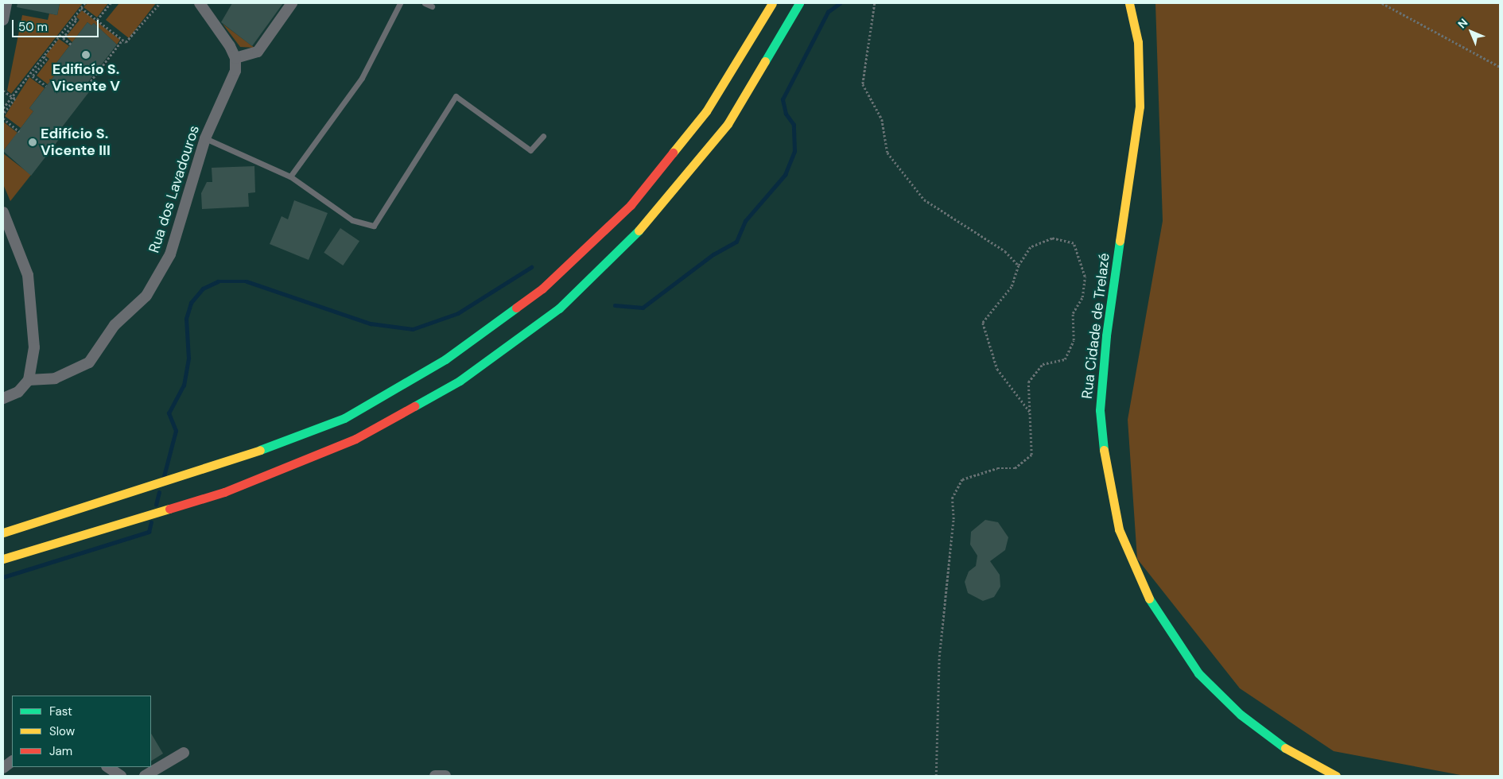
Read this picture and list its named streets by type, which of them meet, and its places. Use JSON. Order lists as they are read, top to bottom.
{
  "streets": {
    "main road": ["Rua Cidade de Trelazé"],
    "street": ["Rua dos Lavadouros"]
  },
  "places": ["Edificío S. Vicente V", "Edifício S. Vicente III"],
  "legend": ["Fast", "Slow", "Jam"],
  "scale_bar": "50 m",
  "north": "top left"
}
